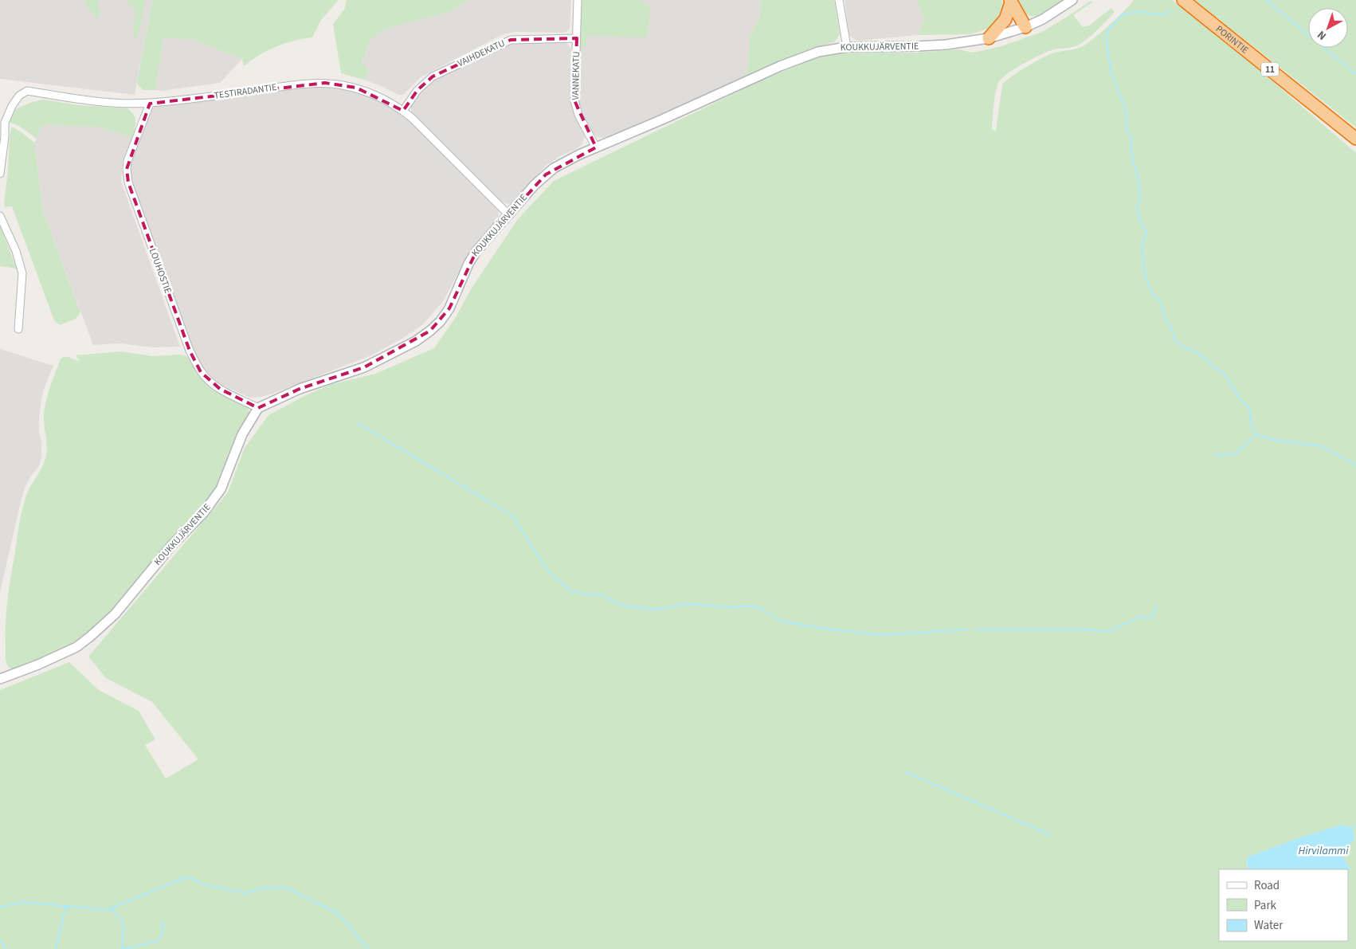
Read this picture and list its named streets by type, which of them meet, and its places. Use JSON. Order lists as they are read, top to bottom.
{
  "streets": {
    "highway": ["PORINTIE", "11"],
    "street": [
      "KOUKKUJÄRVENTIE",
      "VAIHDEKATU",
      "VANNEKATU",
      "TESTIRADANTIE",
      "LOUHOSTIE"
    ]
  },
  "crossings": [
    ["KOUKKUJÄRVENTIE", "VANNEKATU"],
    ["KOUKKUJÄRVENTIE", "TESTIRADANTIE"],
    ["KOUKKUJÄRVENTIE", "LOUHOSTIE"],
    ["VAIHDEKATU", "VANNEKATU"],
    ["VAIHDEKATU", "TESTIRADANTIE"],
    ["TESTIRADANTIE", "LOUHOSTIE"]
  ],
  "water": ["Hirvilammi"],
  "legend": ["Road", "Park", "Water"],
  "north": "bottom left"
}
